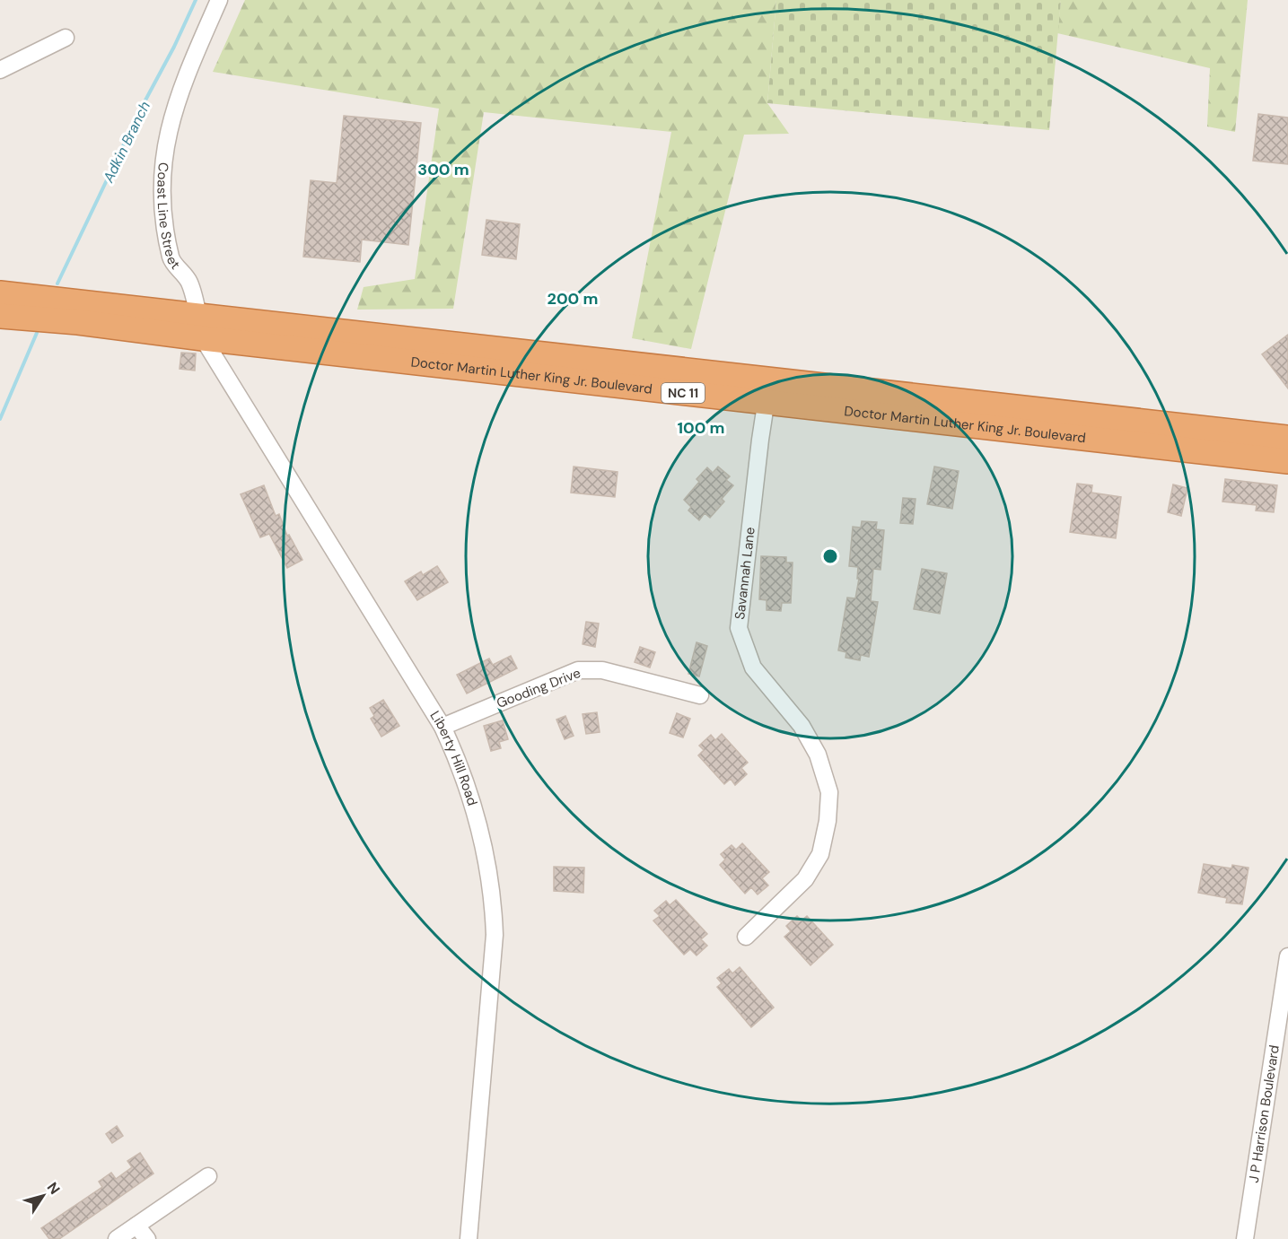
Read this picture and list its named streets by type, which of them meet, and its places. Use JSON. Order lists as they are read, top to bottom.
{
  "streets": {
    "highway": ["Doctor Martin Luther King Jr. Boulevard", "NC 11"],
    "street": [
      "Coast Line Street",
      "Savannah Lane",
      "Gooding Drive",
      "Liberty Hill Road",
      "J P Harrison Boulevard"
    ]
  },
  "crossings": [
    ["Coast Line Street", "Doctor Martin Luther King Jr. Boulevard"],
    ["Coast Line Street", "Liberty Hill Road"],
    ["Doctor Martin Luther King Jr. Boulevard", "Savannah Lane"],
    ["Doctor Martin Luther King Jr. Boulevard", "Liberty Hill Road"],
    ["Gooding Drive", "Liberty Hill Road"]
  ],
  "water": ["Adkin Branch"],
  "north": "top right",
  "rings": ["300 m", "200 m", "100 m"]
}
